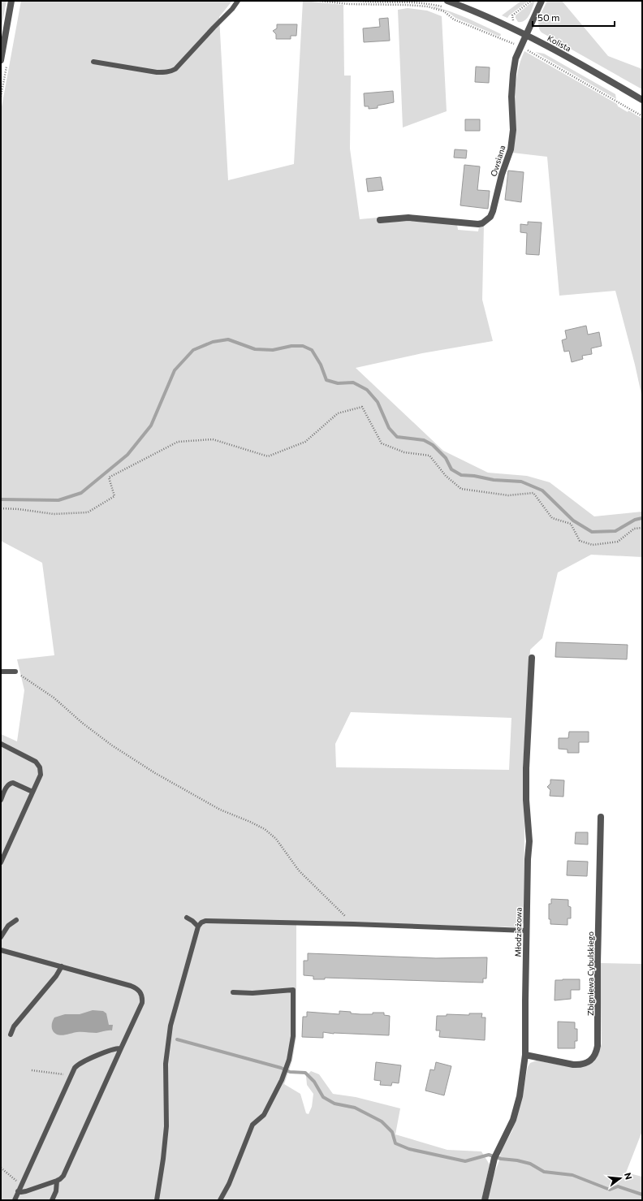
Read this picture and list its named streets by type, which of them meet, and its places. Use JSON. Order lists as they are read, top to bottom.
{
  "streets": {
    "street": [
      "Kolista",
      "Owsiana",
      "Młodzieżowa",
      "Zbigniewa Cybulskiego"
    ]
  },
  "crossings": [
    ["Kolista", "Owsiana"],
    ["Młodzieżowa", "Zbigniewa Cybulskiego"]
  ],
  "scale_bar": "50 m",
  "north": "right"
}
